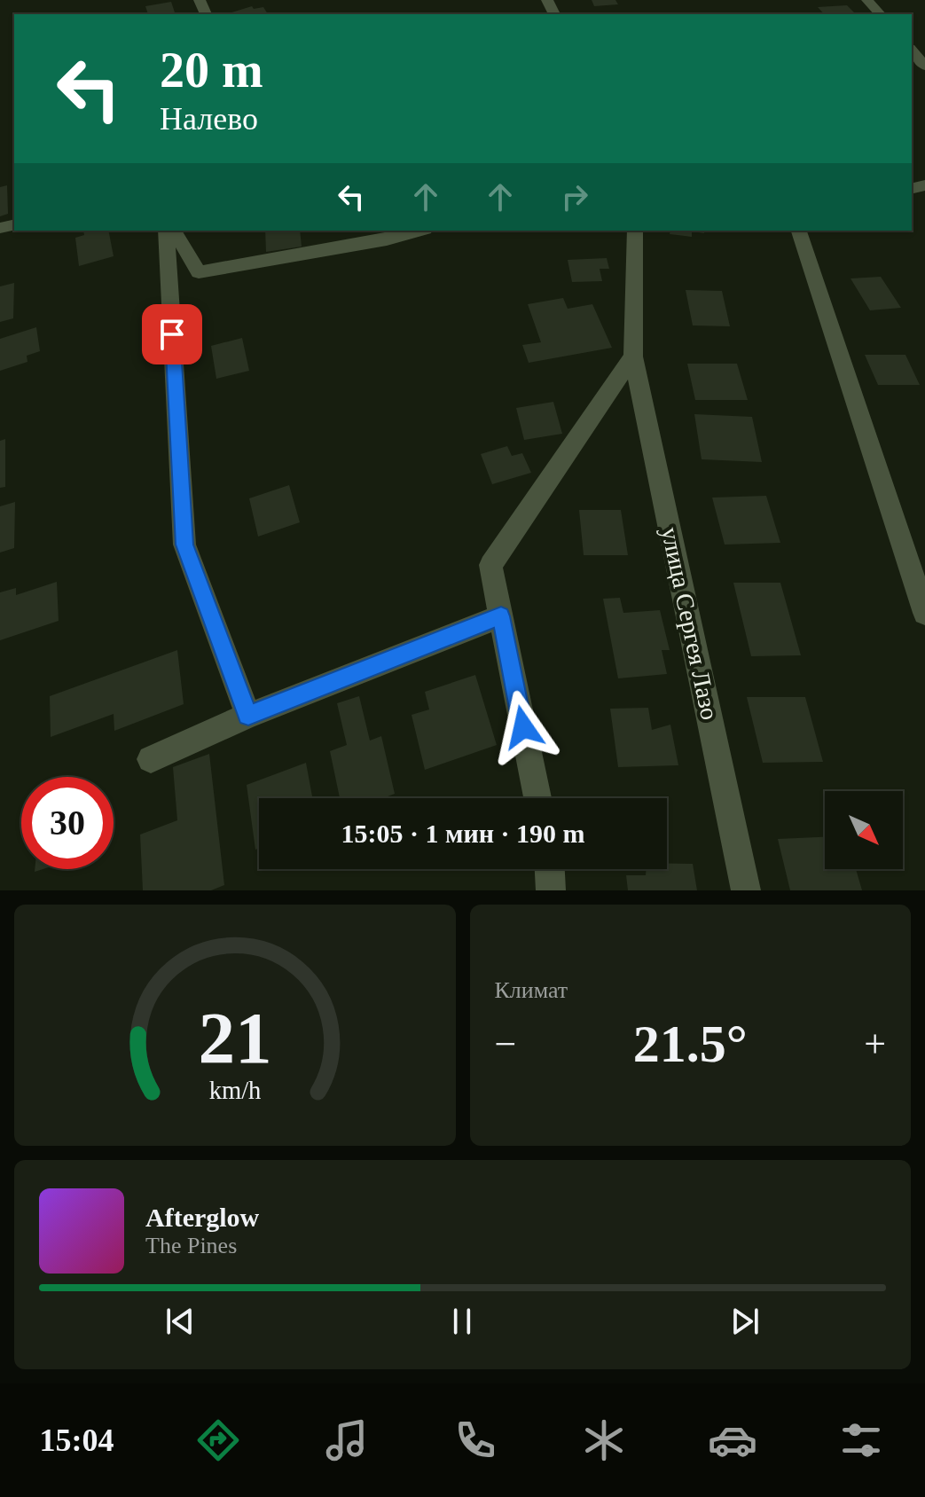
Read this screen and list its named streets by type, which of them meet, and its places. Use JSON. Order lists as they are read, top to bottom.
{
  "streets": {
    "street": ["улица Сергея Лазо"]
  },
  "north": "bottom right",
  "page": {
    "turn": ["20 m", "Налево"],
    "limit": "30",
    "trip": "15:05 · 1 мин · 190 m",
    "tile": "Климат",
    "heat": ["−", "21.5°", "+"],
    "song": ["Afterglow", "The Pines"],
    "tabs": "15:04",
    "gauge": ["21", "km/h"]
  }
}
